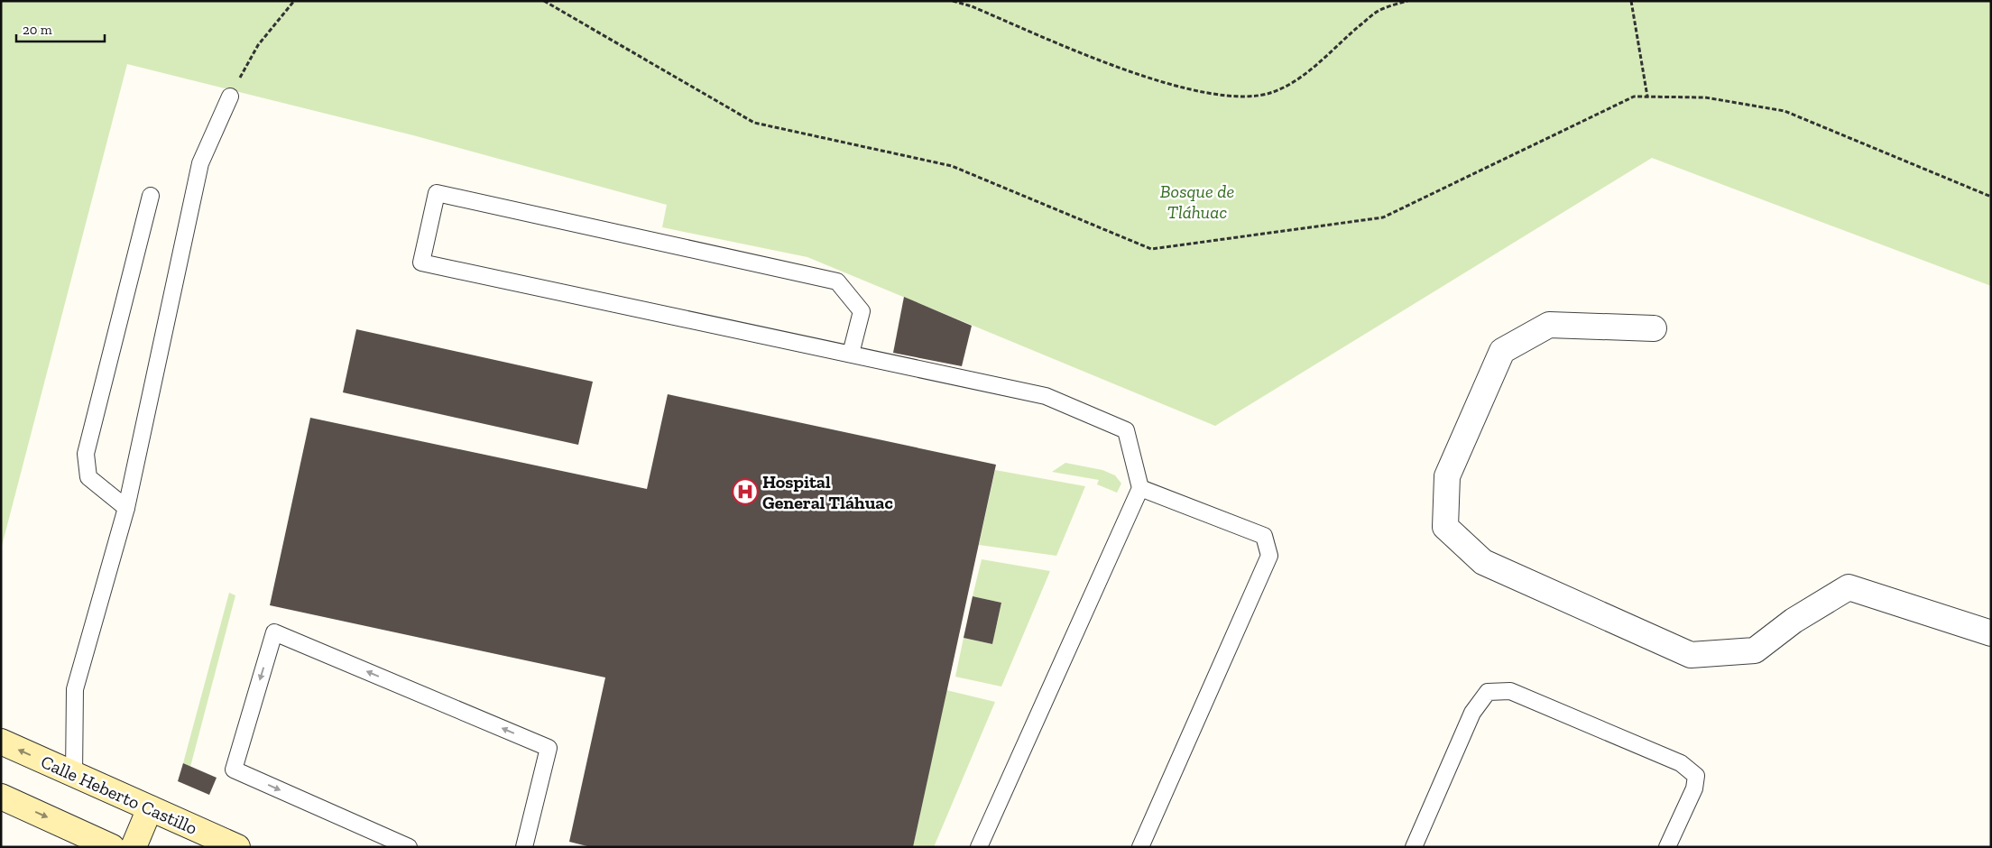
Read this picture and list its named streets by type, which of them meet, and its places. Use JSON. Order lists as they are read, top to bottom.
{
  "streets": {
    "main road": ["Calle Heberto Castillo"]
  },
  "parks": ["Bosque de Tláhuac"],
  "places": {
    "hospital": ["Hospital General Tláhuac"]
  },
  "scale_bar": "20 m"
}
